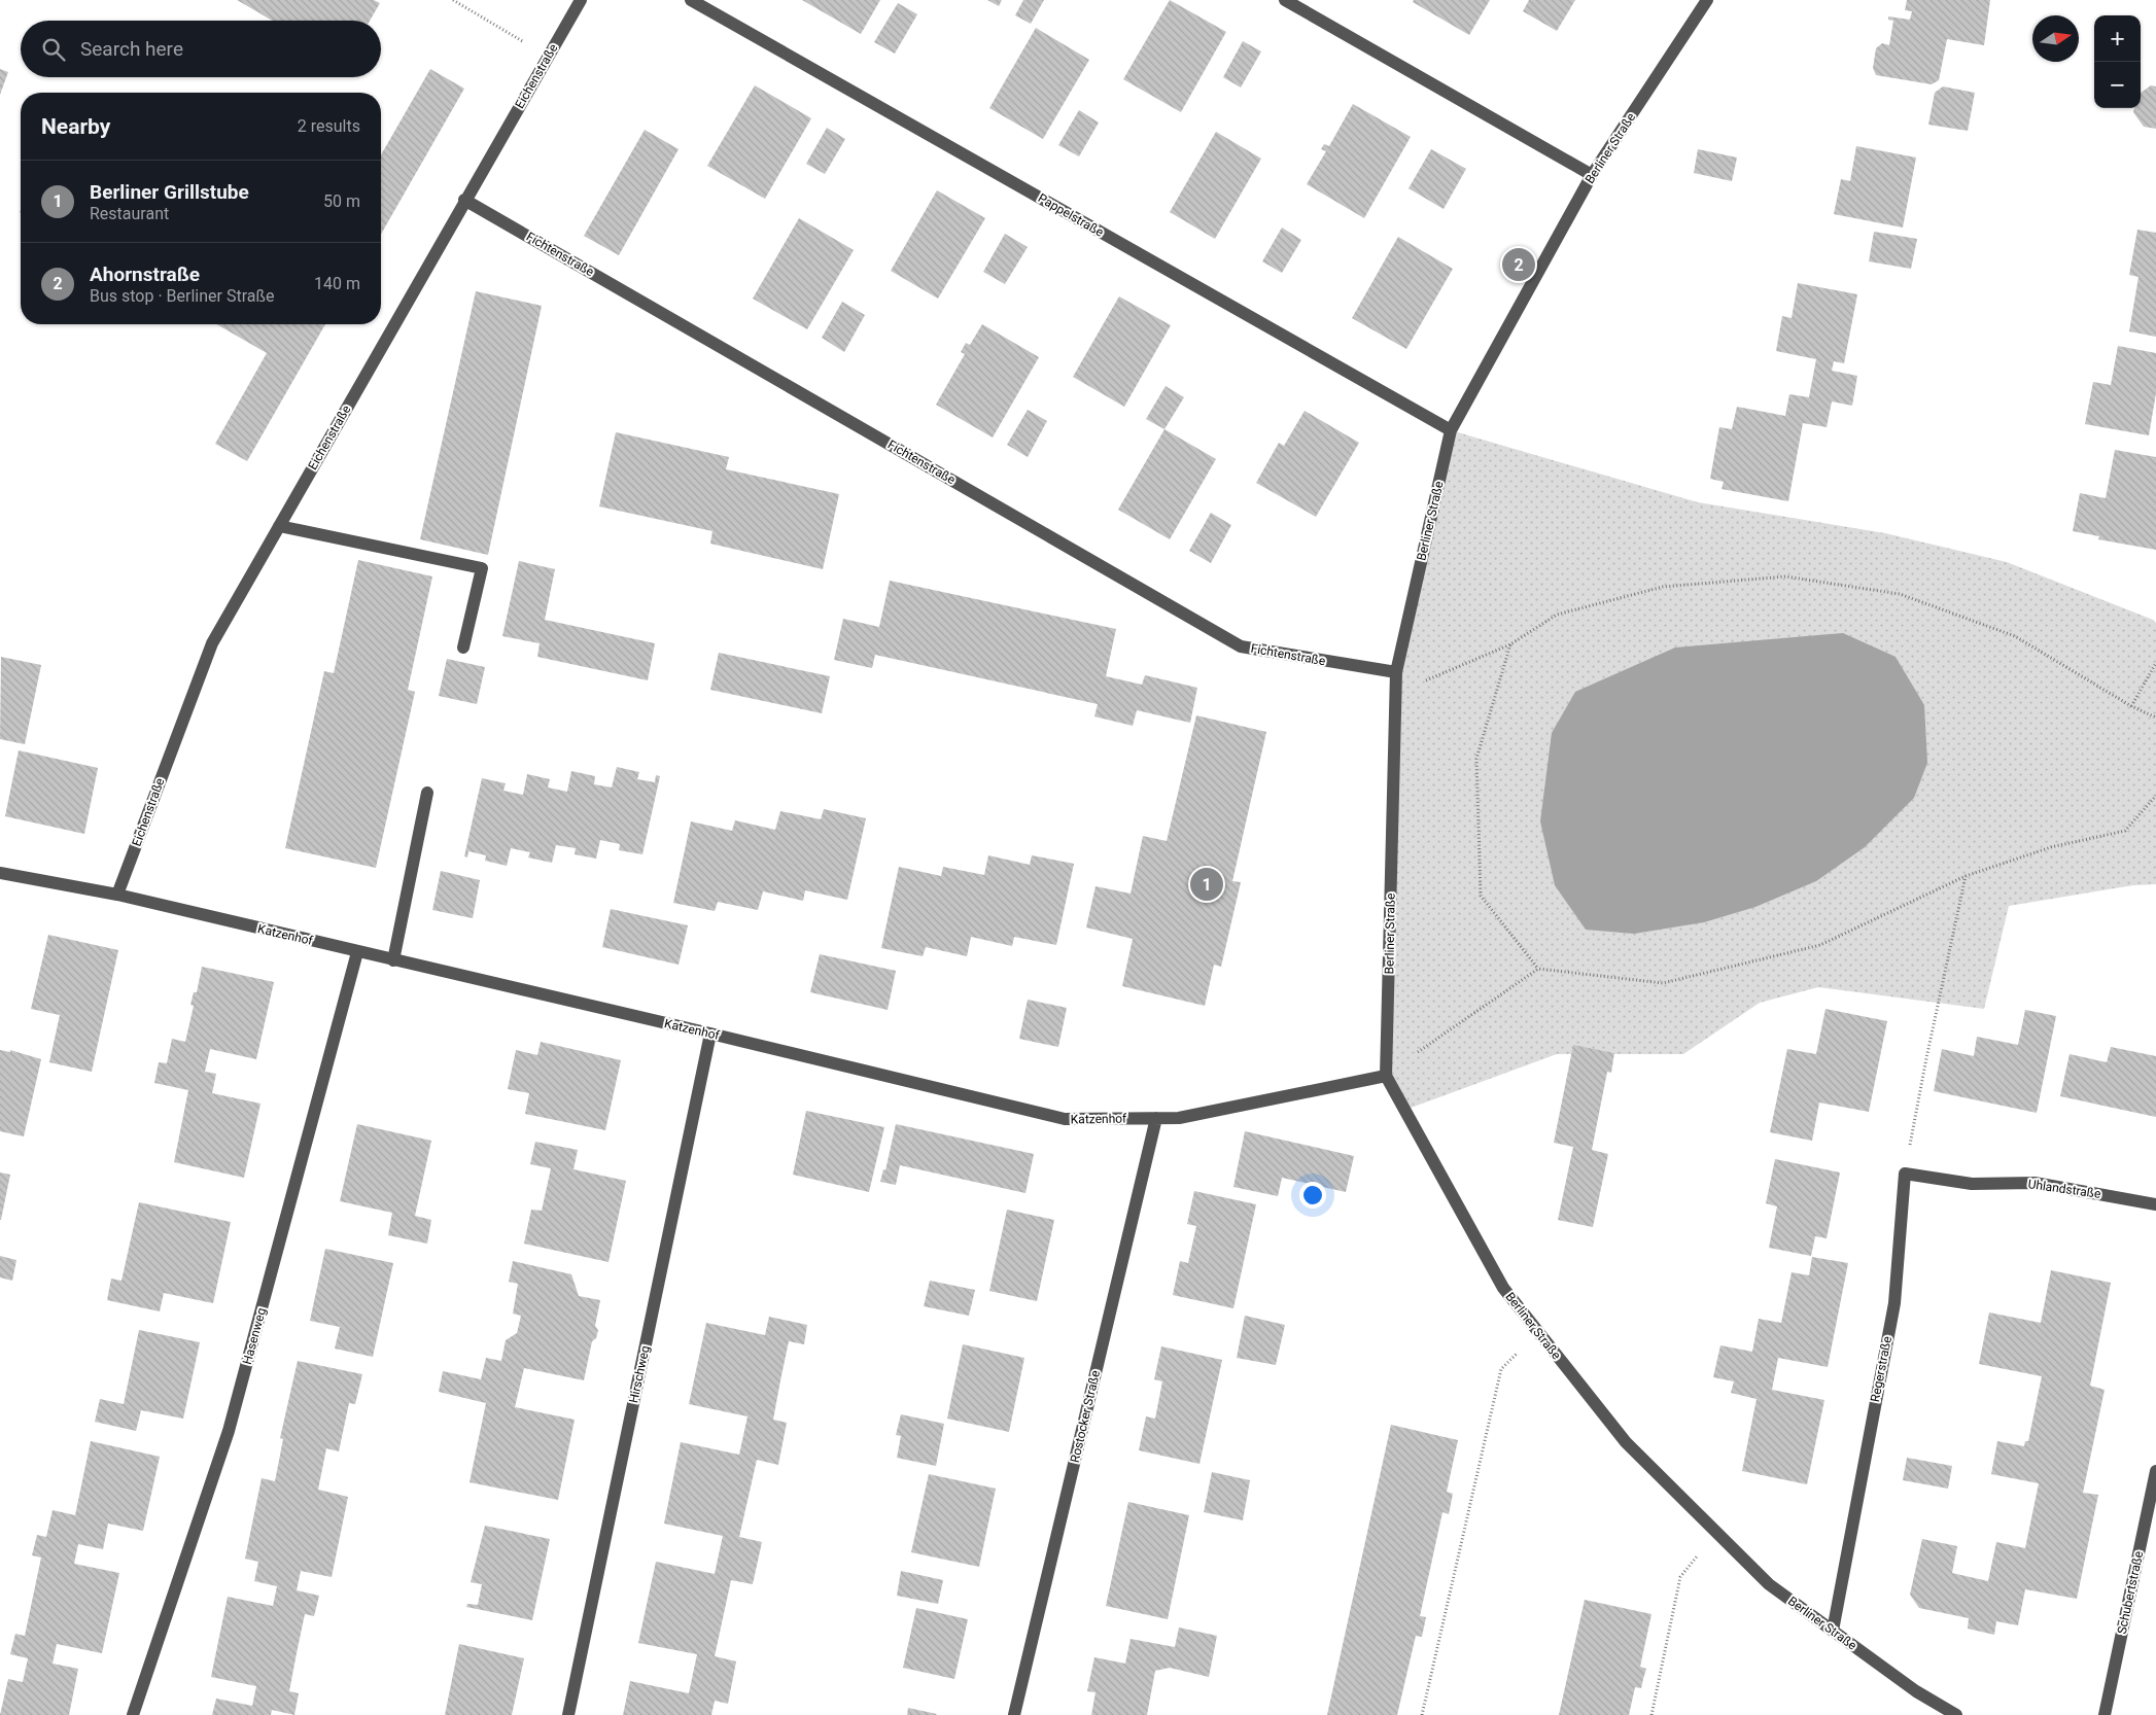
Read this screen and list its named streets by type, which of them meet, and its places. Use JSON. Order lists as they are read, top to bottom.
{
  "streets": {
    "street": [
      "Eichenstraße",
      "Berliner Straße",
      "Pappelstraße",
      "Fichtenstraße",
      "Katzenhof",
      "Uhlandstraße",
      "Hasenweg",
      "Regerstraße",
      "Hirschweg",
      "Rostocker Straße",
      "Schubertstraße"
    ]
  },
  "crossings": [
    ["Eichenstraße", "Fichtenstraße"],
    ["Eichenstraße", "Katzenhof"],
    ["Berliner Straße", "Pappelstraße"],
    ["Berliner Straße", "Fichtenstraße"],
    ["Berliner Straße", "Katzenhof"],
    ["Berliner Straße", "Regerstraße"],
    ["Katzenhof", "Hasenweg"],
    ["Katzenhof", "Hirschweg"],
    ["Katzenhof", "Rostocker Straße"],
    ["Uhlandstraße", "Regerstraße"]
  ],
  "north": "right",
  "page": {
    "map_buttons": ["+", "−"],
    "search": "Search here",
    "heading": ["Nearby", "2 results"],
    "list": [
      {
        "mark": "1",
        "name": "Berliner Grillstube",
        "note": "Restaurant",
        "value": "50 m"
      },
      {
        "mark": "2",
        "name": "Ahornstraße",
        "note": "Bus stop · Berliner Straße",
        "value": "140 m"
      }
    ],
    "pins": ["2", "1"]
  }
}
